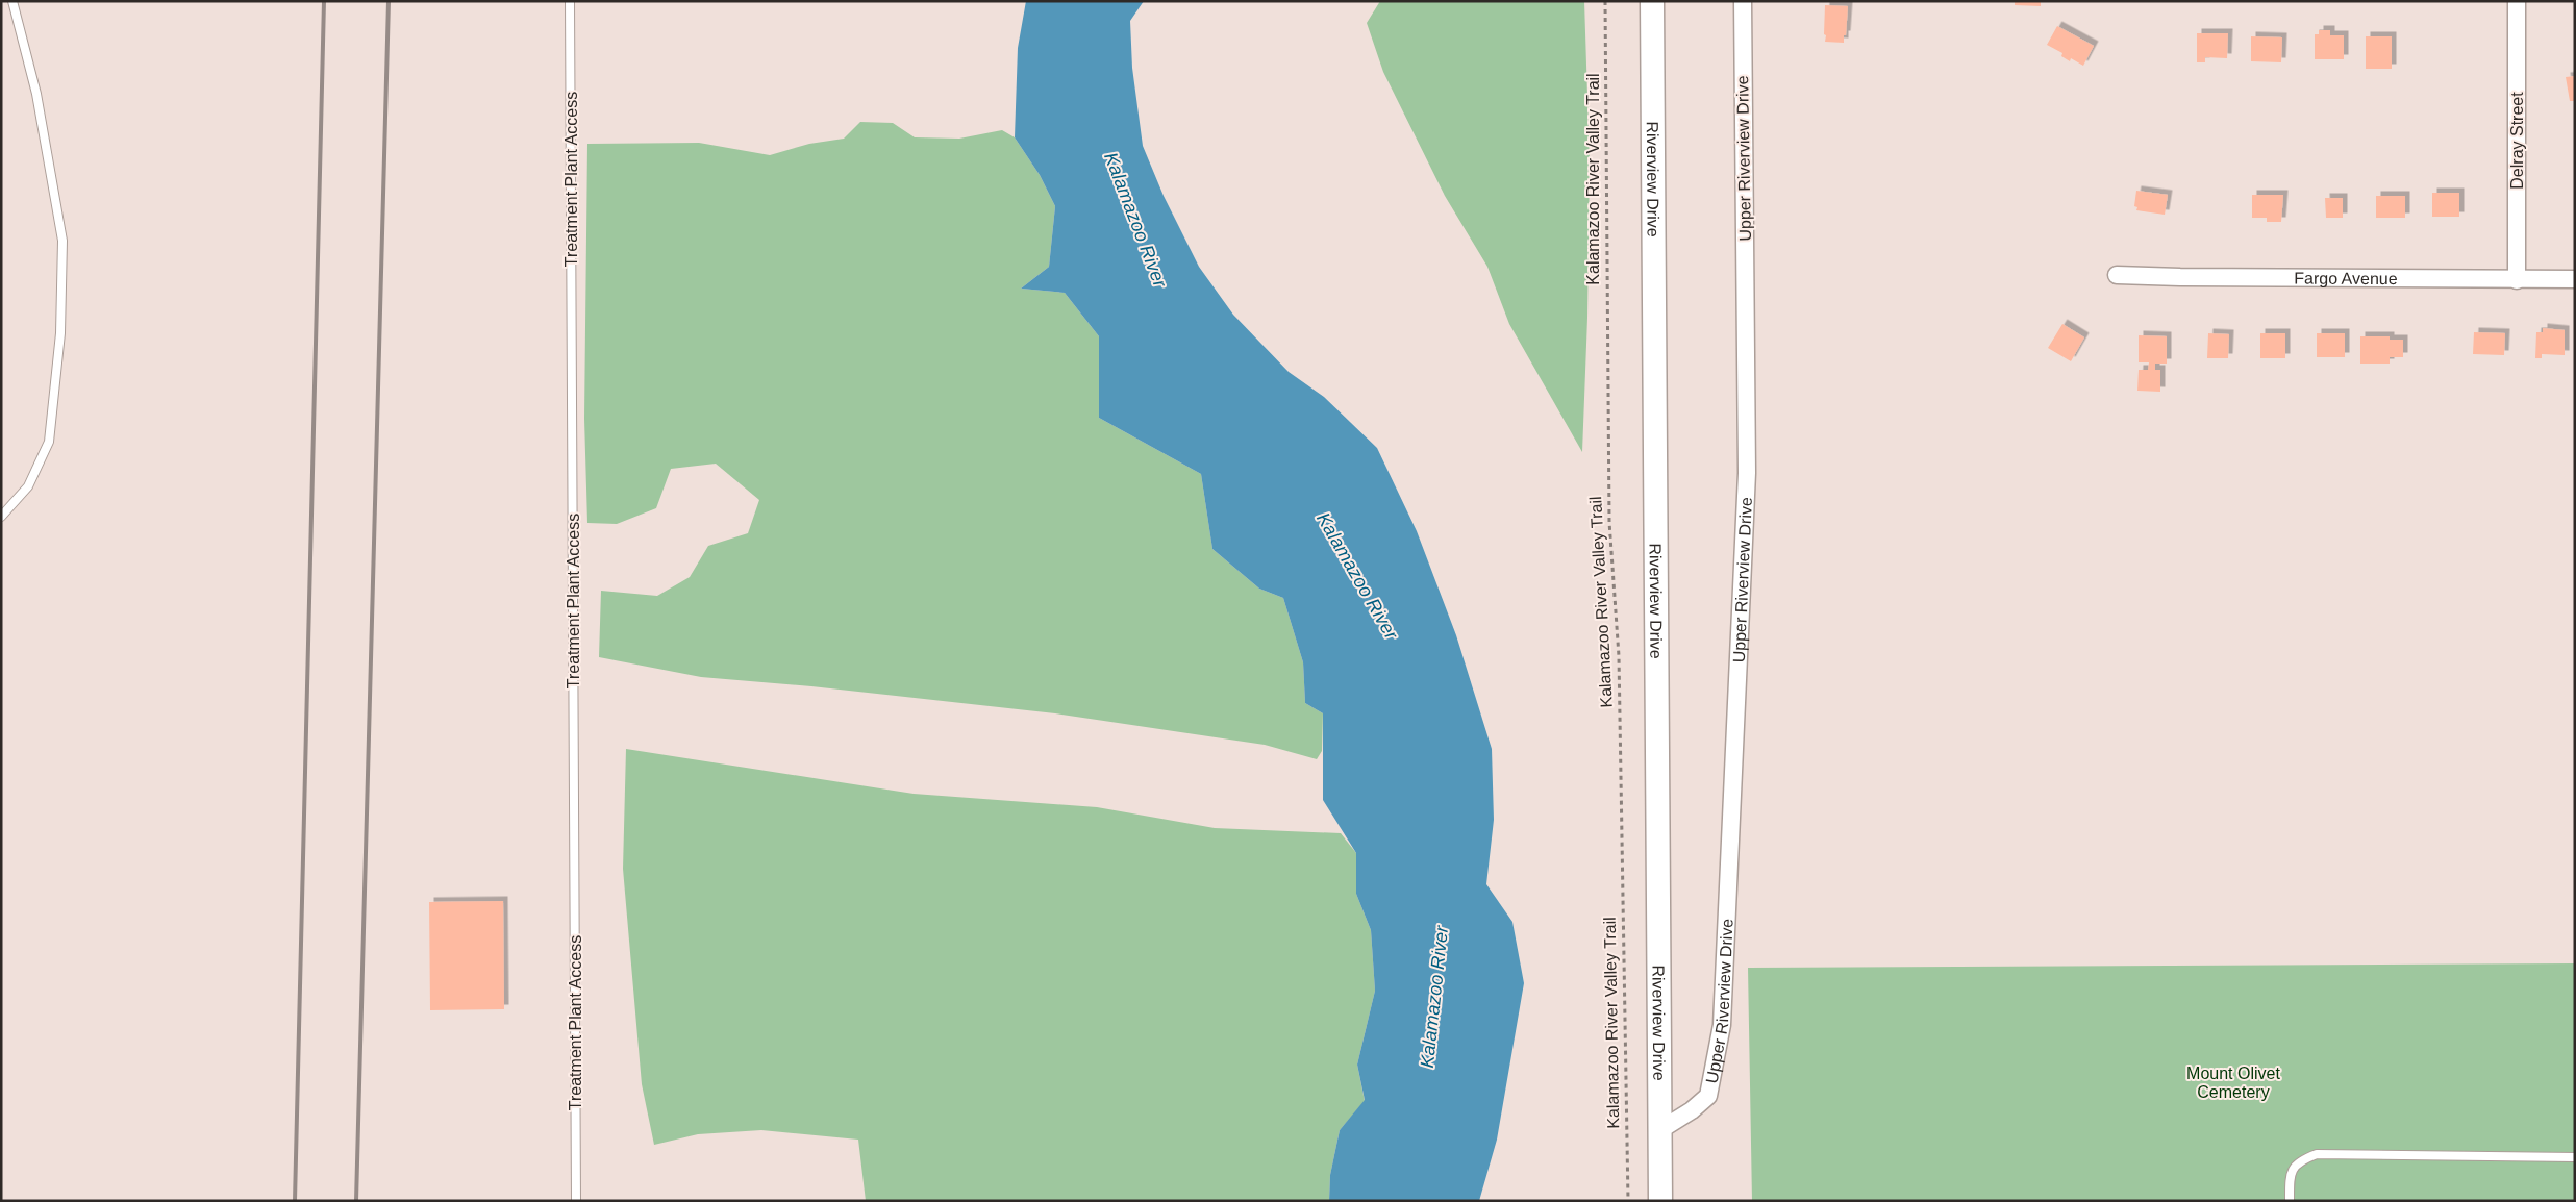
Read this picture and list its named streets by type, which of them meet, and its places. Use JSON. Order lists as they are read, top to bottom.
{
  "streets": {
    "street": [
      "Delray Street",
      "Upper Riverview Drive",
      "Riverview Drive",
      "Fargo Avenue"
    ],
    "lane": ["Treatment Plant Access"],
    "path": ["Kalamazoo River Valley Trail"]
  },
  "crossings": [
    ["Delray Street", "Fargo Avenue"],
    ["Upper Riverview Drive", "Riverview Drive"]
  ],
  "water": ["Kalamazoo River"],
  "parks": ["Mount Olivet Cemetery"]
}
